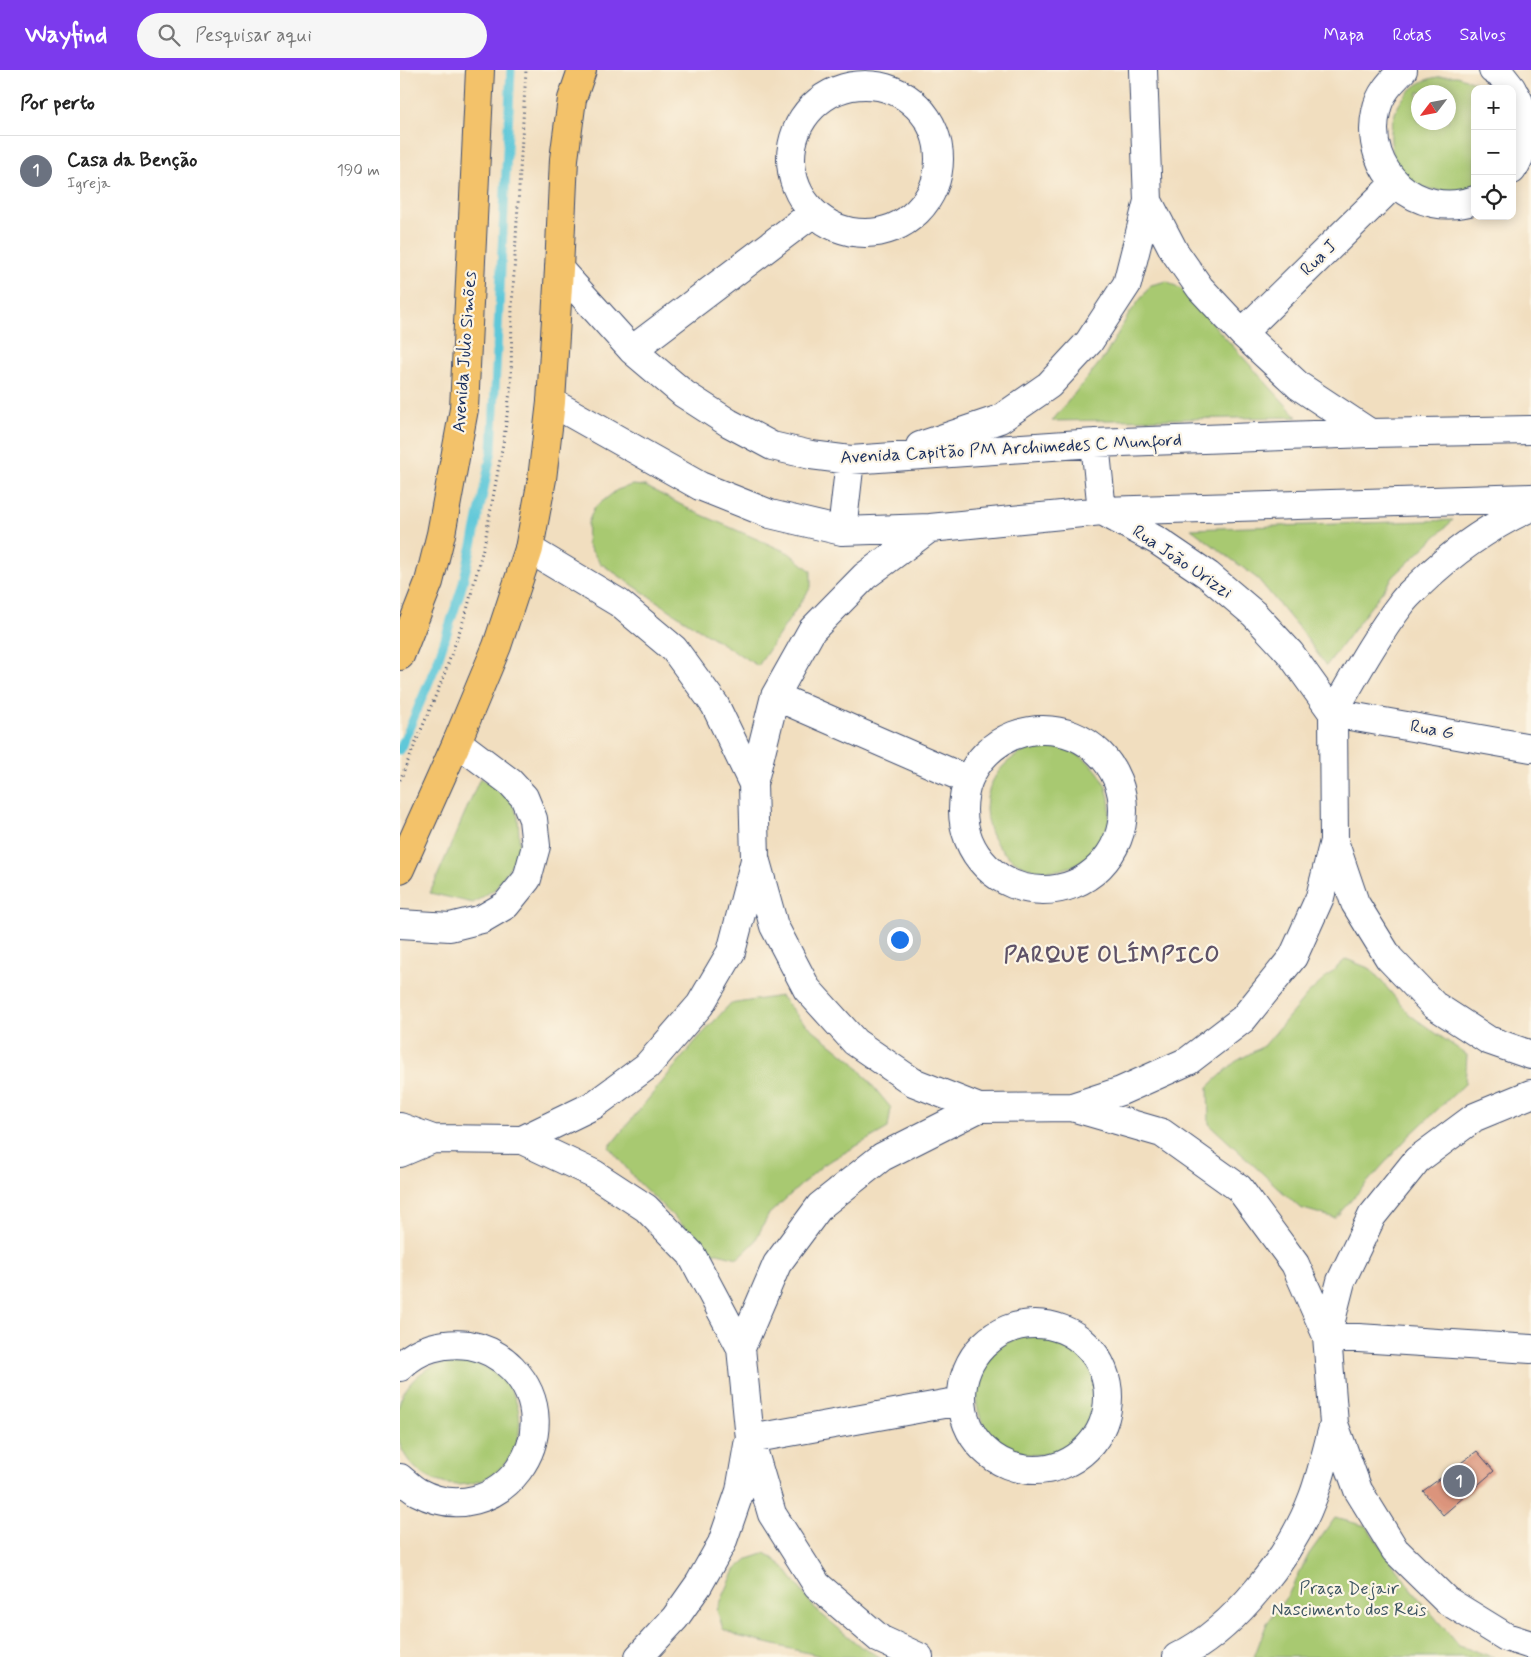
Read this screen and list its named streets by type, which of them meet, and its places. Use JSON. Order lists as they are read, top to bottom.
{
  "streets": {
    "main road": ["Avenida Julio Simões"],
    "street": [
      "Rua J",
      "Avenida Capitão PM Archimedes C Munford",
      "Rua João Urizzi",
      "Rua G"
    ]
  },
  "crossings": [
    ["Rua João Urizzi", "Rua G"]
  ],
  "districts": ["PARQUE OLÍMPICO"],
  "parks": ["Praça Dejair Nascimento dos Reis"],
  "north": "bottom left",
  "page": {
    "header": "Wayfind",
    "search": "Pesquisar aqui",
    "nav": ["Mapa", "Rotas", "Salvos"],
    "heading": "Por perto",
    "map_buttons": ["+", "−"],
    "list": [
      {
        "mark": "1",
        "name": "Casa da Benção",
        "note": "Igreja",
        "value": "190 m"
      }
    ],
    "pins": "1"
  }
}
